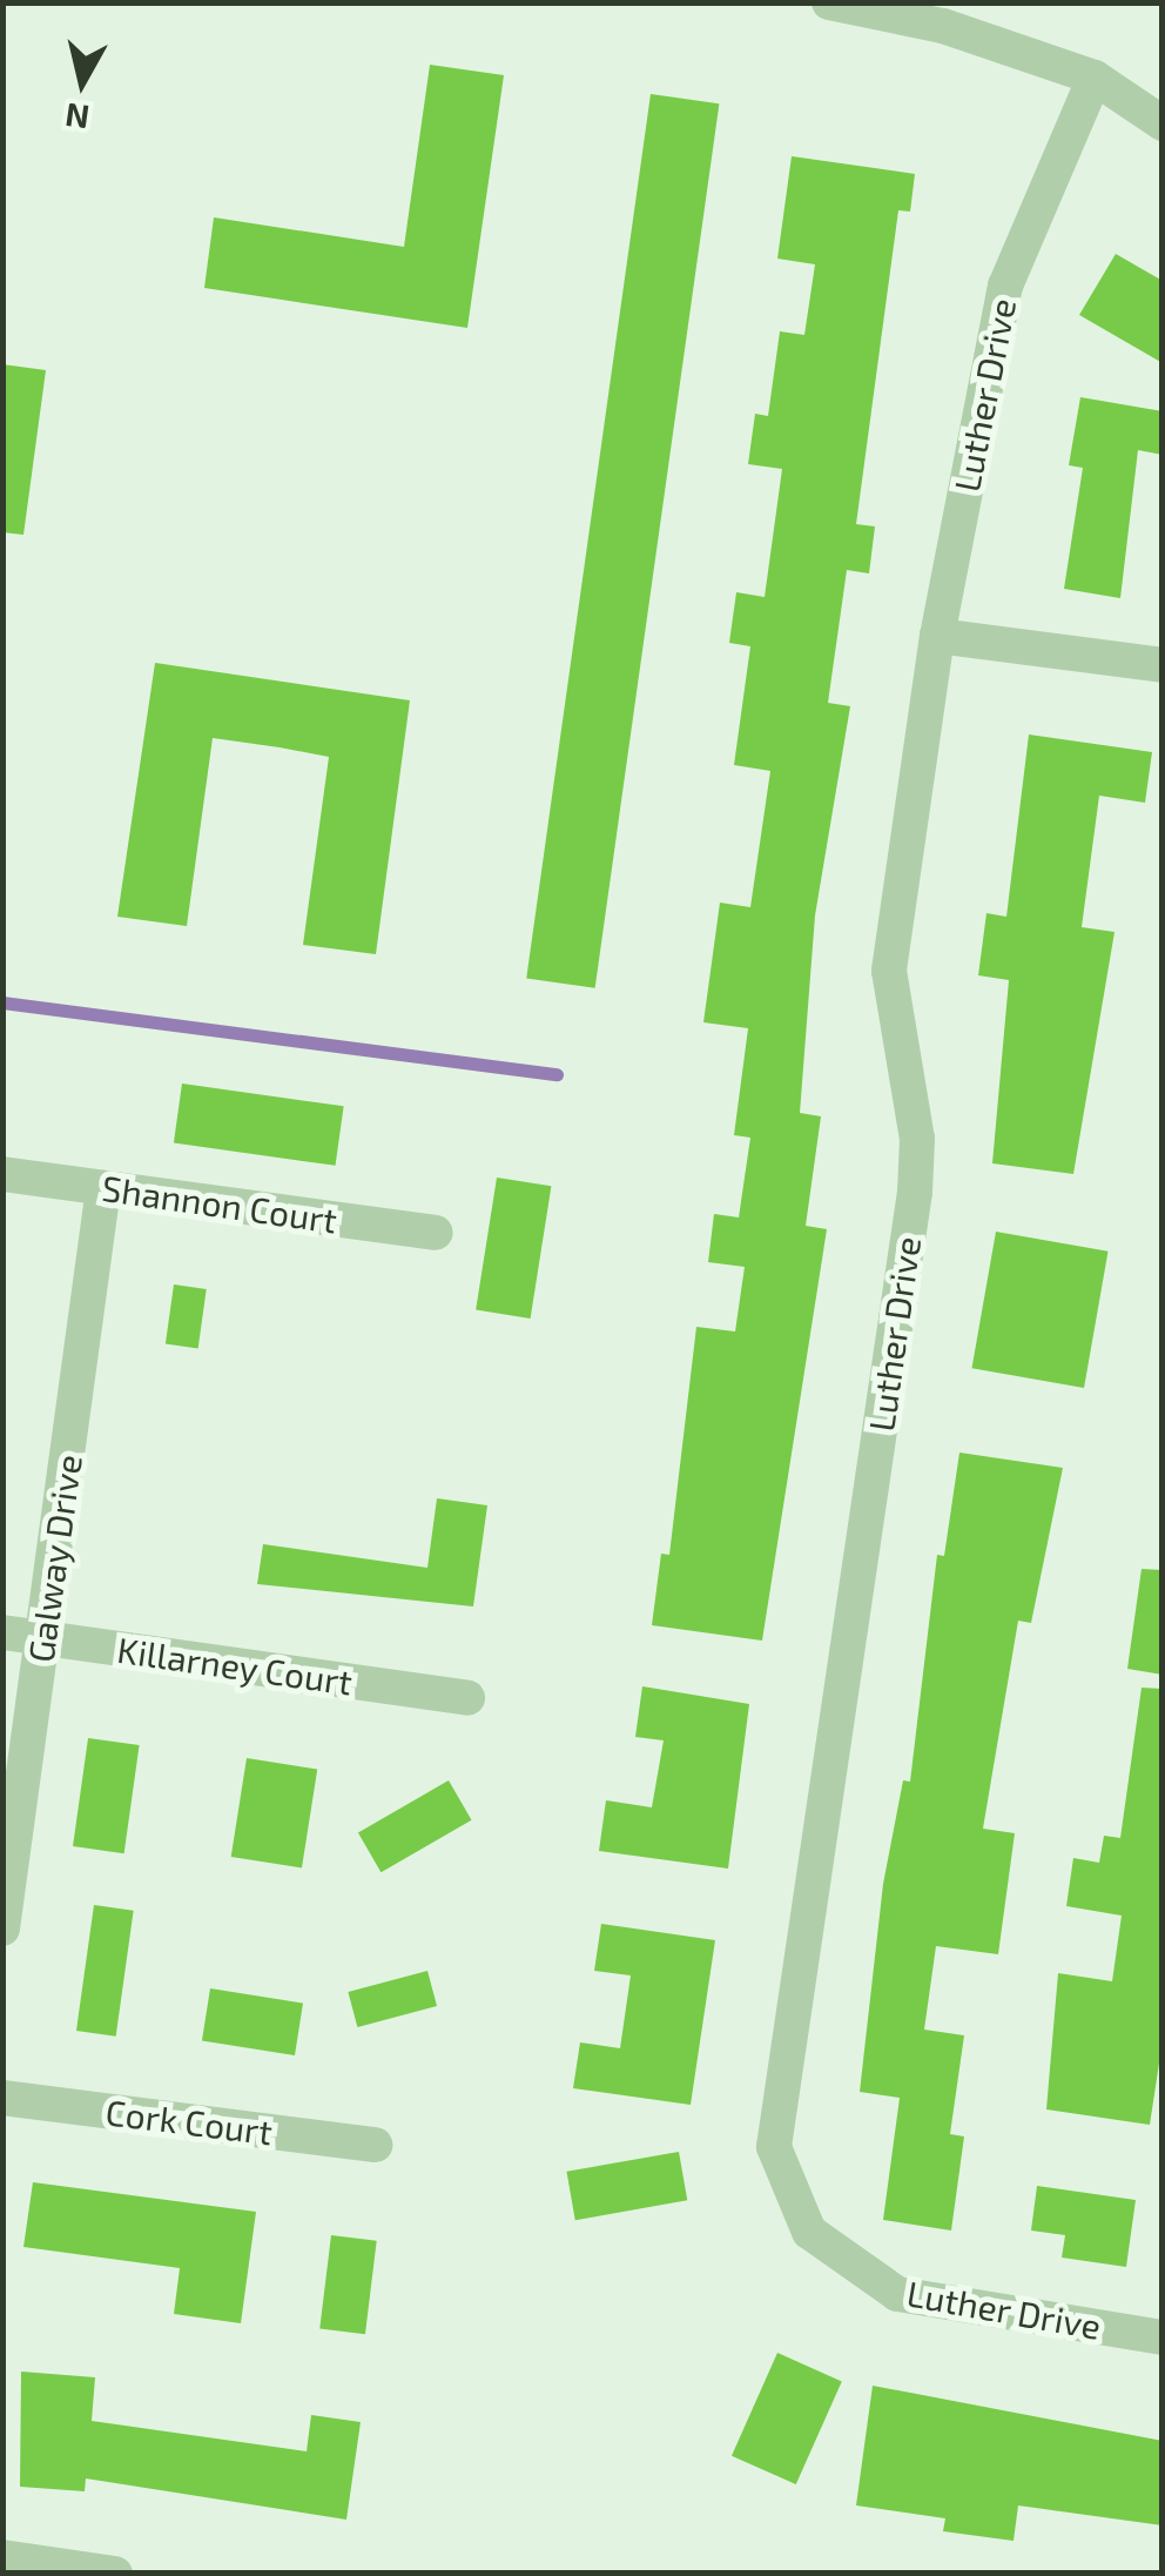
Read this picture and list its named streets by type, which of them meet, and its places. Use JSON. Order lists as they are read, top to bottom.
{
  "streets": {
    "street": [
      "Luther Drive",
      "Shannon Court",
      "Galway Drive",
      "Killarney Court",
      "Cork Court"
    ]
  },
  "crossings": [
    ["Shannon Court", "Galway Drive"],
    ["Galway Drive", "Killarney Court"]
  ],
  "north": "bottom"
}
